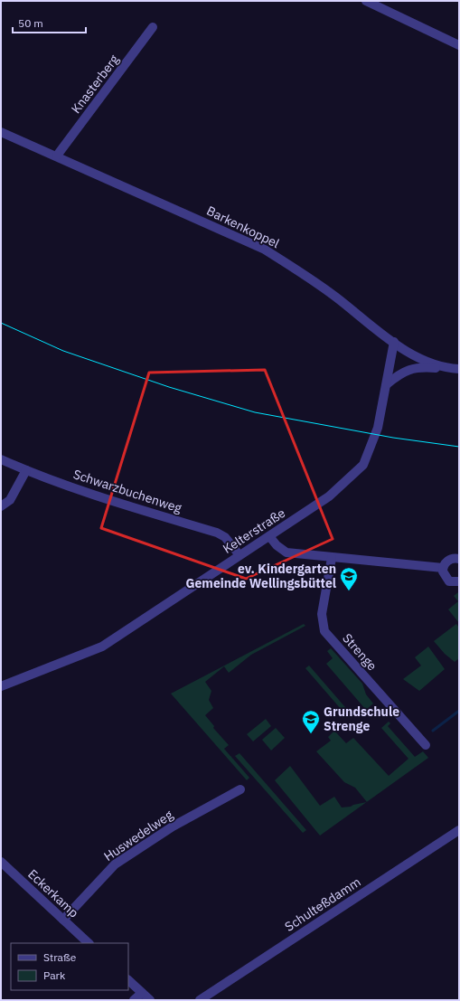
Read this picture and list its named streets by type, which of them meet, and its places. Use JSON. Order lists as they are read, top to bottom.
{
  "streets": {
    "street": [
      "Knasterberg",
      "Barkenkoppel",
      "Schwarzbuchenweg",
      "Kelterstraße",
      "Strenge",
      "Huswedelweg",
      "Eckerkamp",
      "Schulteßdamm"
    ]
  },
  "crossings": [
    ["Knasterberg", "Barkenkoppel"],
    ["Barkenkoppel", "Kelterstraße"],
    ["Schwarzbuchenweg", "Kelterstraße"],
    ["Huswedelweg", "Eckerkamp"]
  ],
  "places": {
    "school or university": ["ev. Kindergarten Gemeinde Wellingsbüttel", "Grundschule Strenge"]
  },
  "legend": ["Straße", "Park"],
  "scale_bar": "50 m"
}
